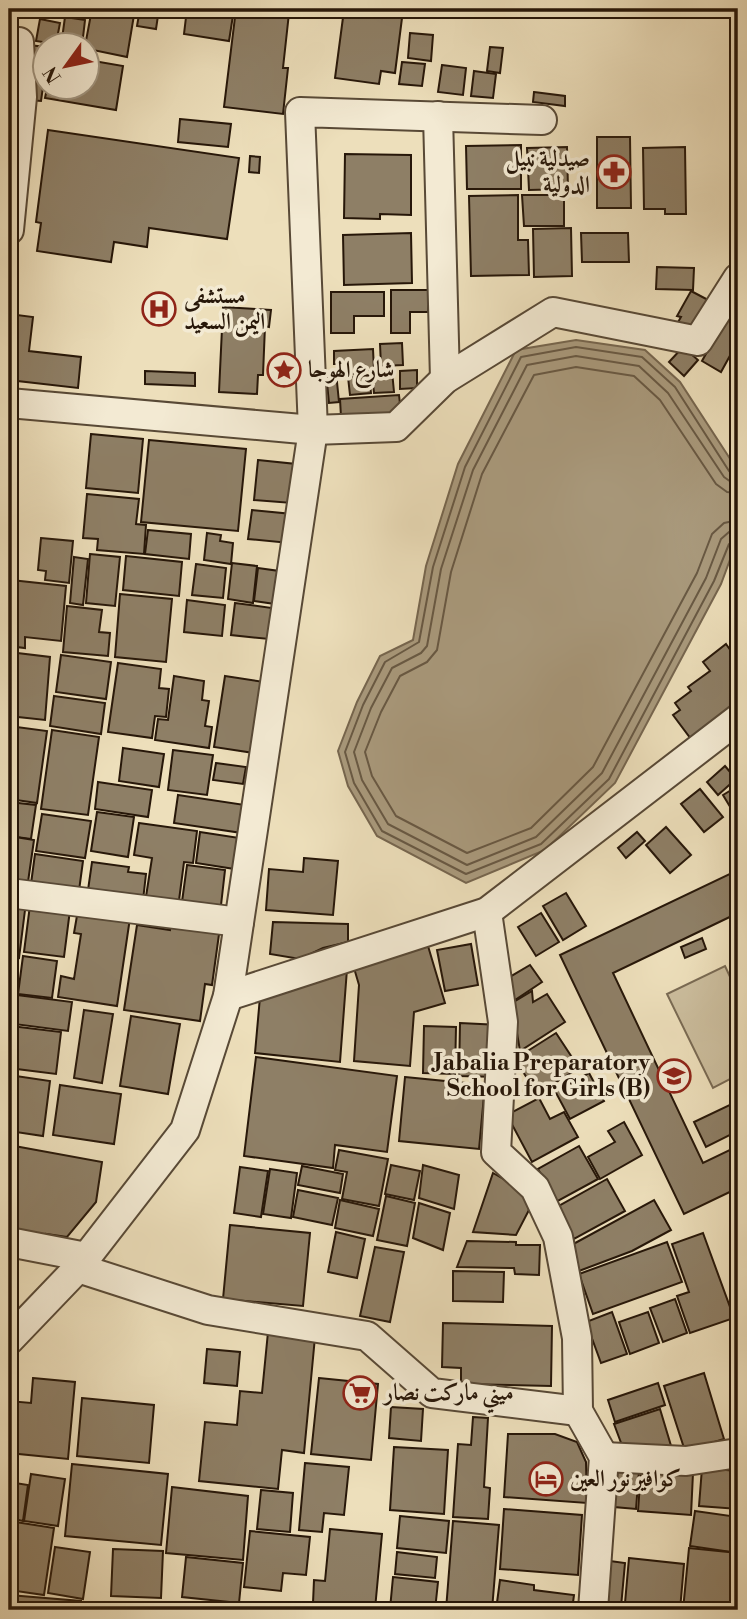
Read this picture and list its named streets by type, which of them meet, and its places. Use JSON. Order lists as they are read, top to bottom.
{
  "places": {
    "pharmacy": ["صيدلية نبيل الدولية"],
    "hospital": ["مستشفى اليمن السعيد"],
    "place": ["شارع الهوجا"],
    "school or university": ["Jabalia Preparatory School for Girls (B)"],
    "supermarket": ["ميني ماركت نصار"],
    "hotel": ["كوافير نور العين"]
  },
  "north": "bottom left"
}
